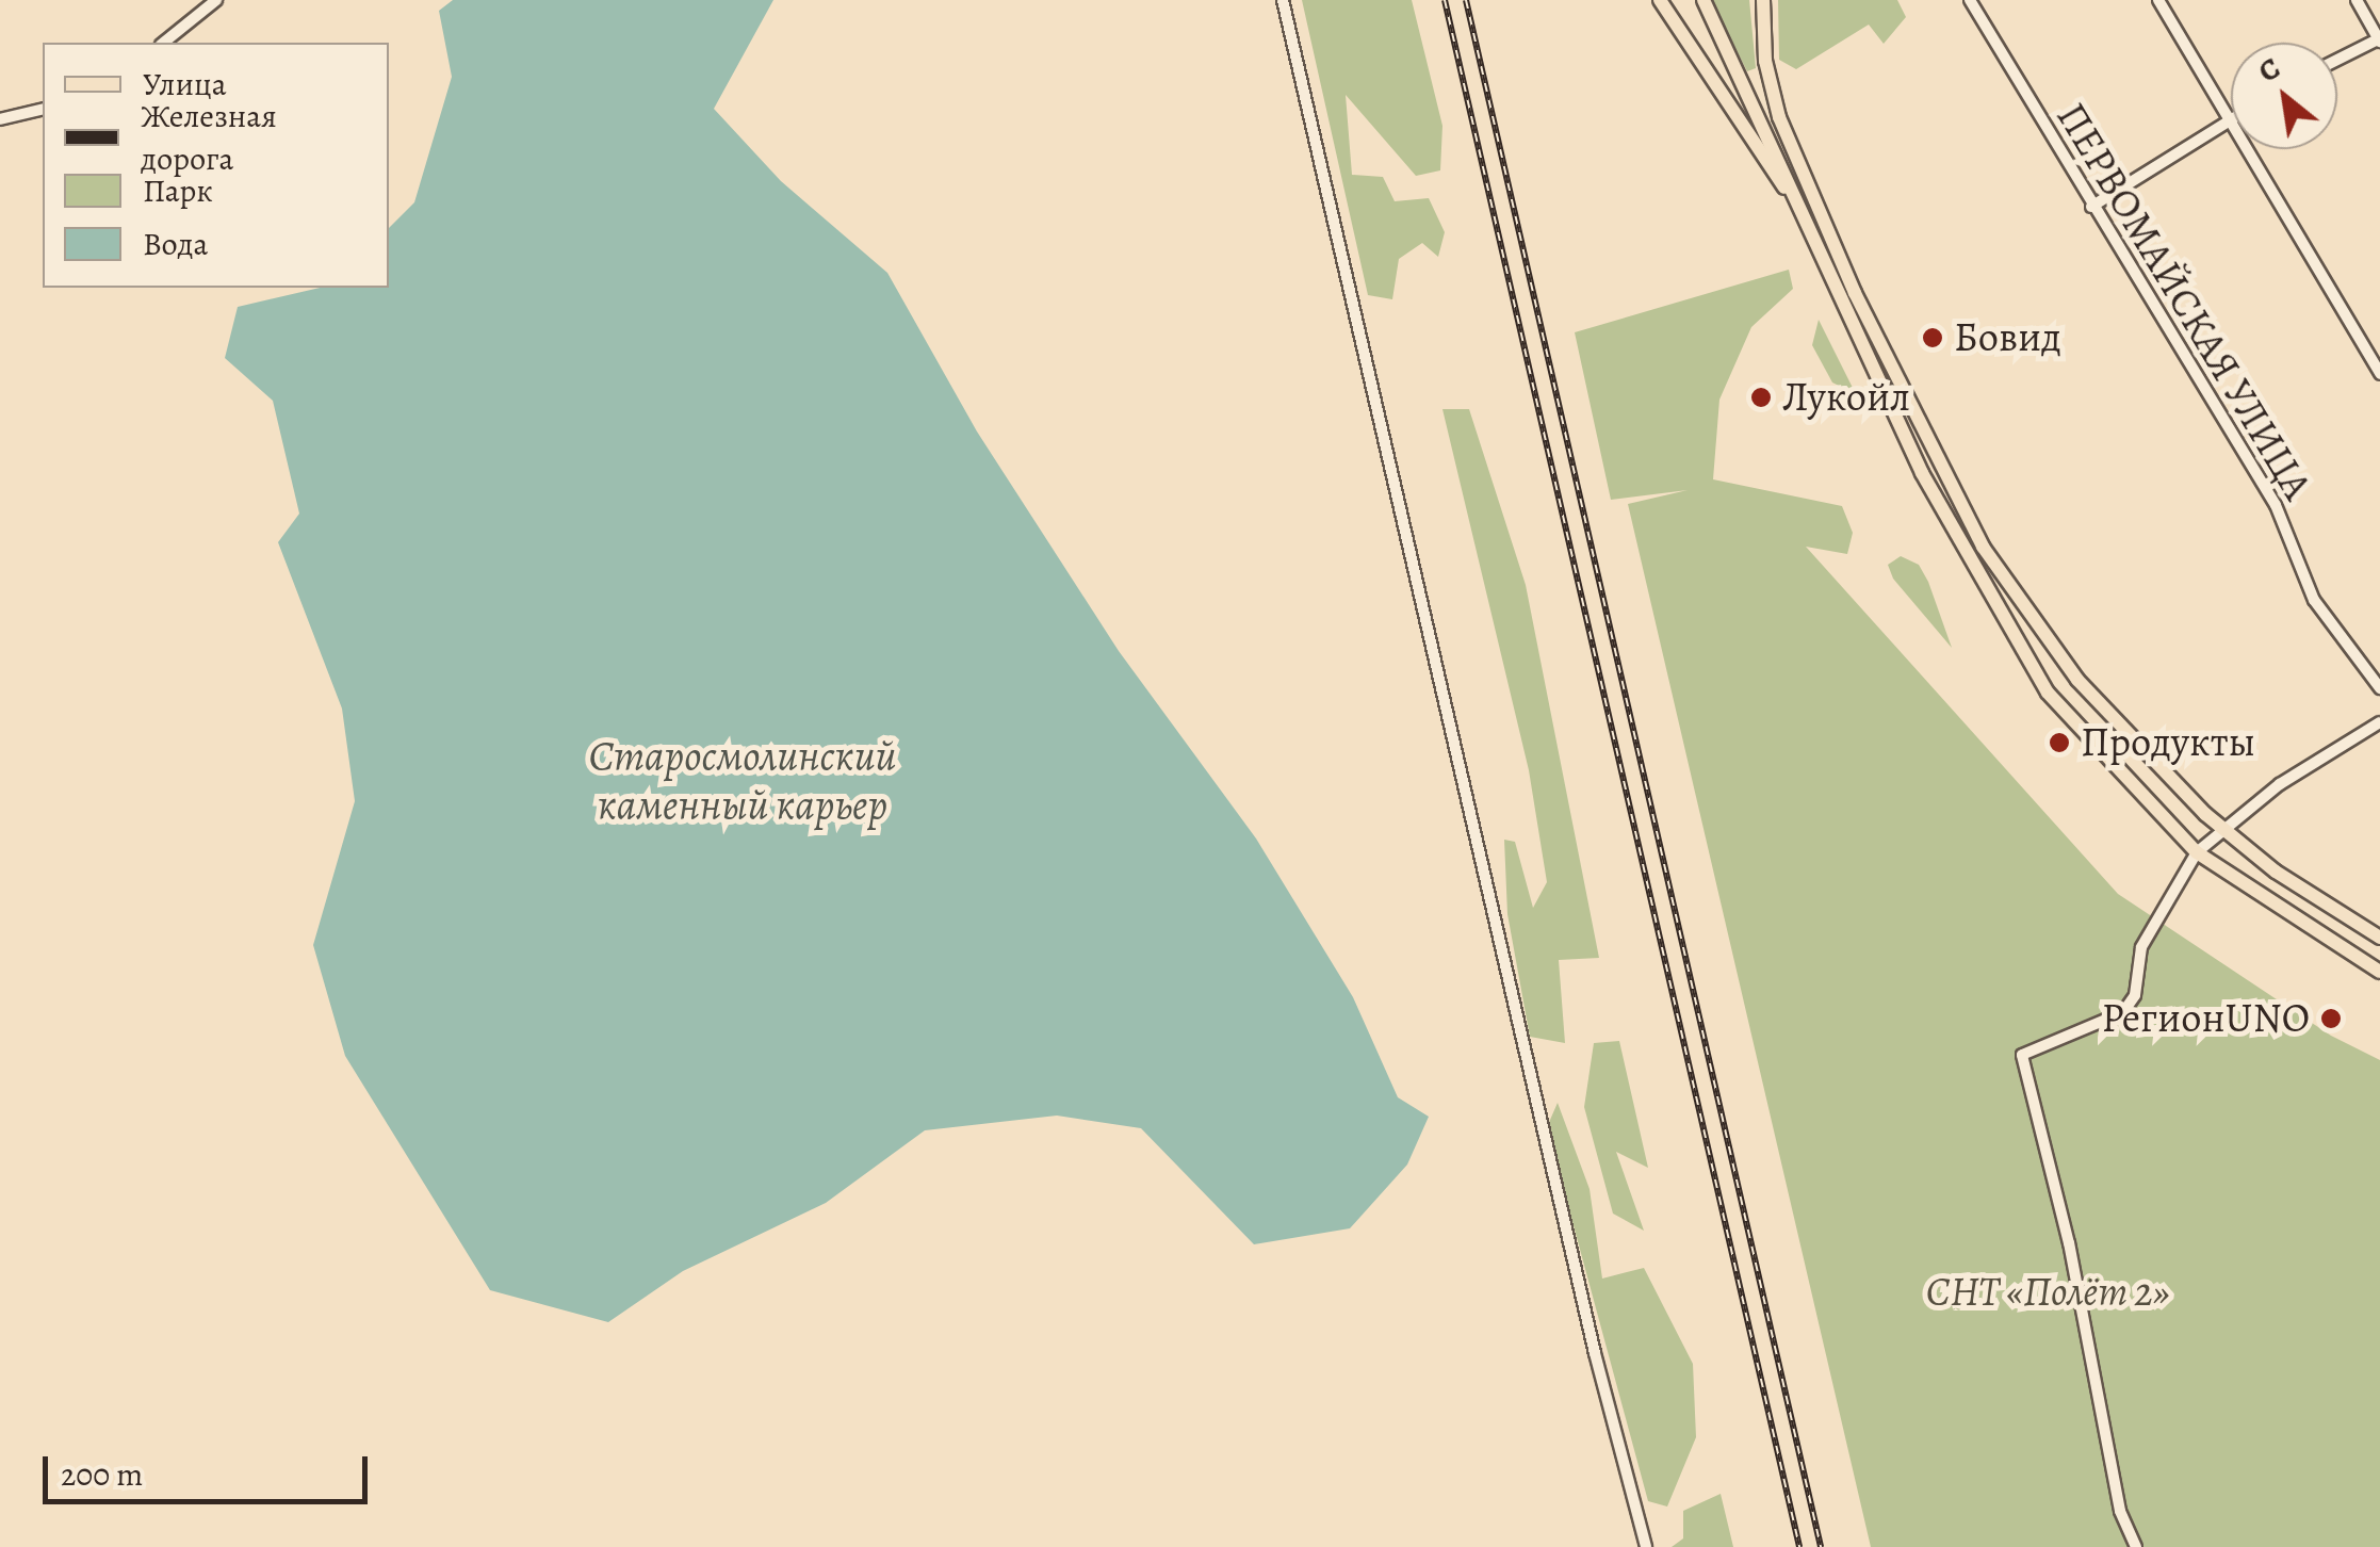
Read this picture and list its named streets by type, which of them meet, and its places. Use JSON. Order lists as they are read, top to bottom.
{
  "streets": {
    "street": ["ПЕРВОМАЙСКАЯ УЛИЦА"]
  },
  "water": ["Старосмолинский каменный карьер"],
  "parks": ["СНТ «Полёт 2»"],
  "places": [
    "Бовид",
    "Лукойл",
    "Продукты",
    "РегионUNO"
  ],
  "legend": [
    "Улица",
    "Железная дорога",
    "Парк",
    "Вода"
  ],
  "scale_bar": "200 m",
  "north": "top left"
}
